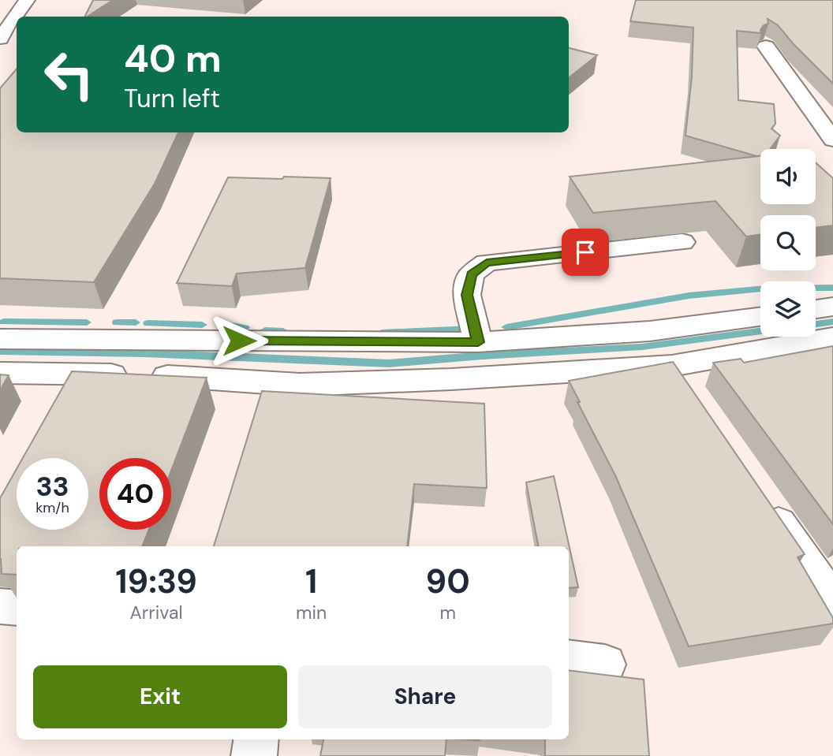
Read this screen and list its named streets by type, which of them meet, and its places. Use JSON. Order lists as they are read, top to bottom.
{
  "page": {
    "turn": ["40 m", "Turn left"],
    "speed": "33 km/h",
    "limit": "40",
    "eta": [
      "19:39",
      "Arrival",
      "1",
      "min",
      "90",
      "m"
    ],
    "buttons": ["Exit", "Share"]
  }
}
